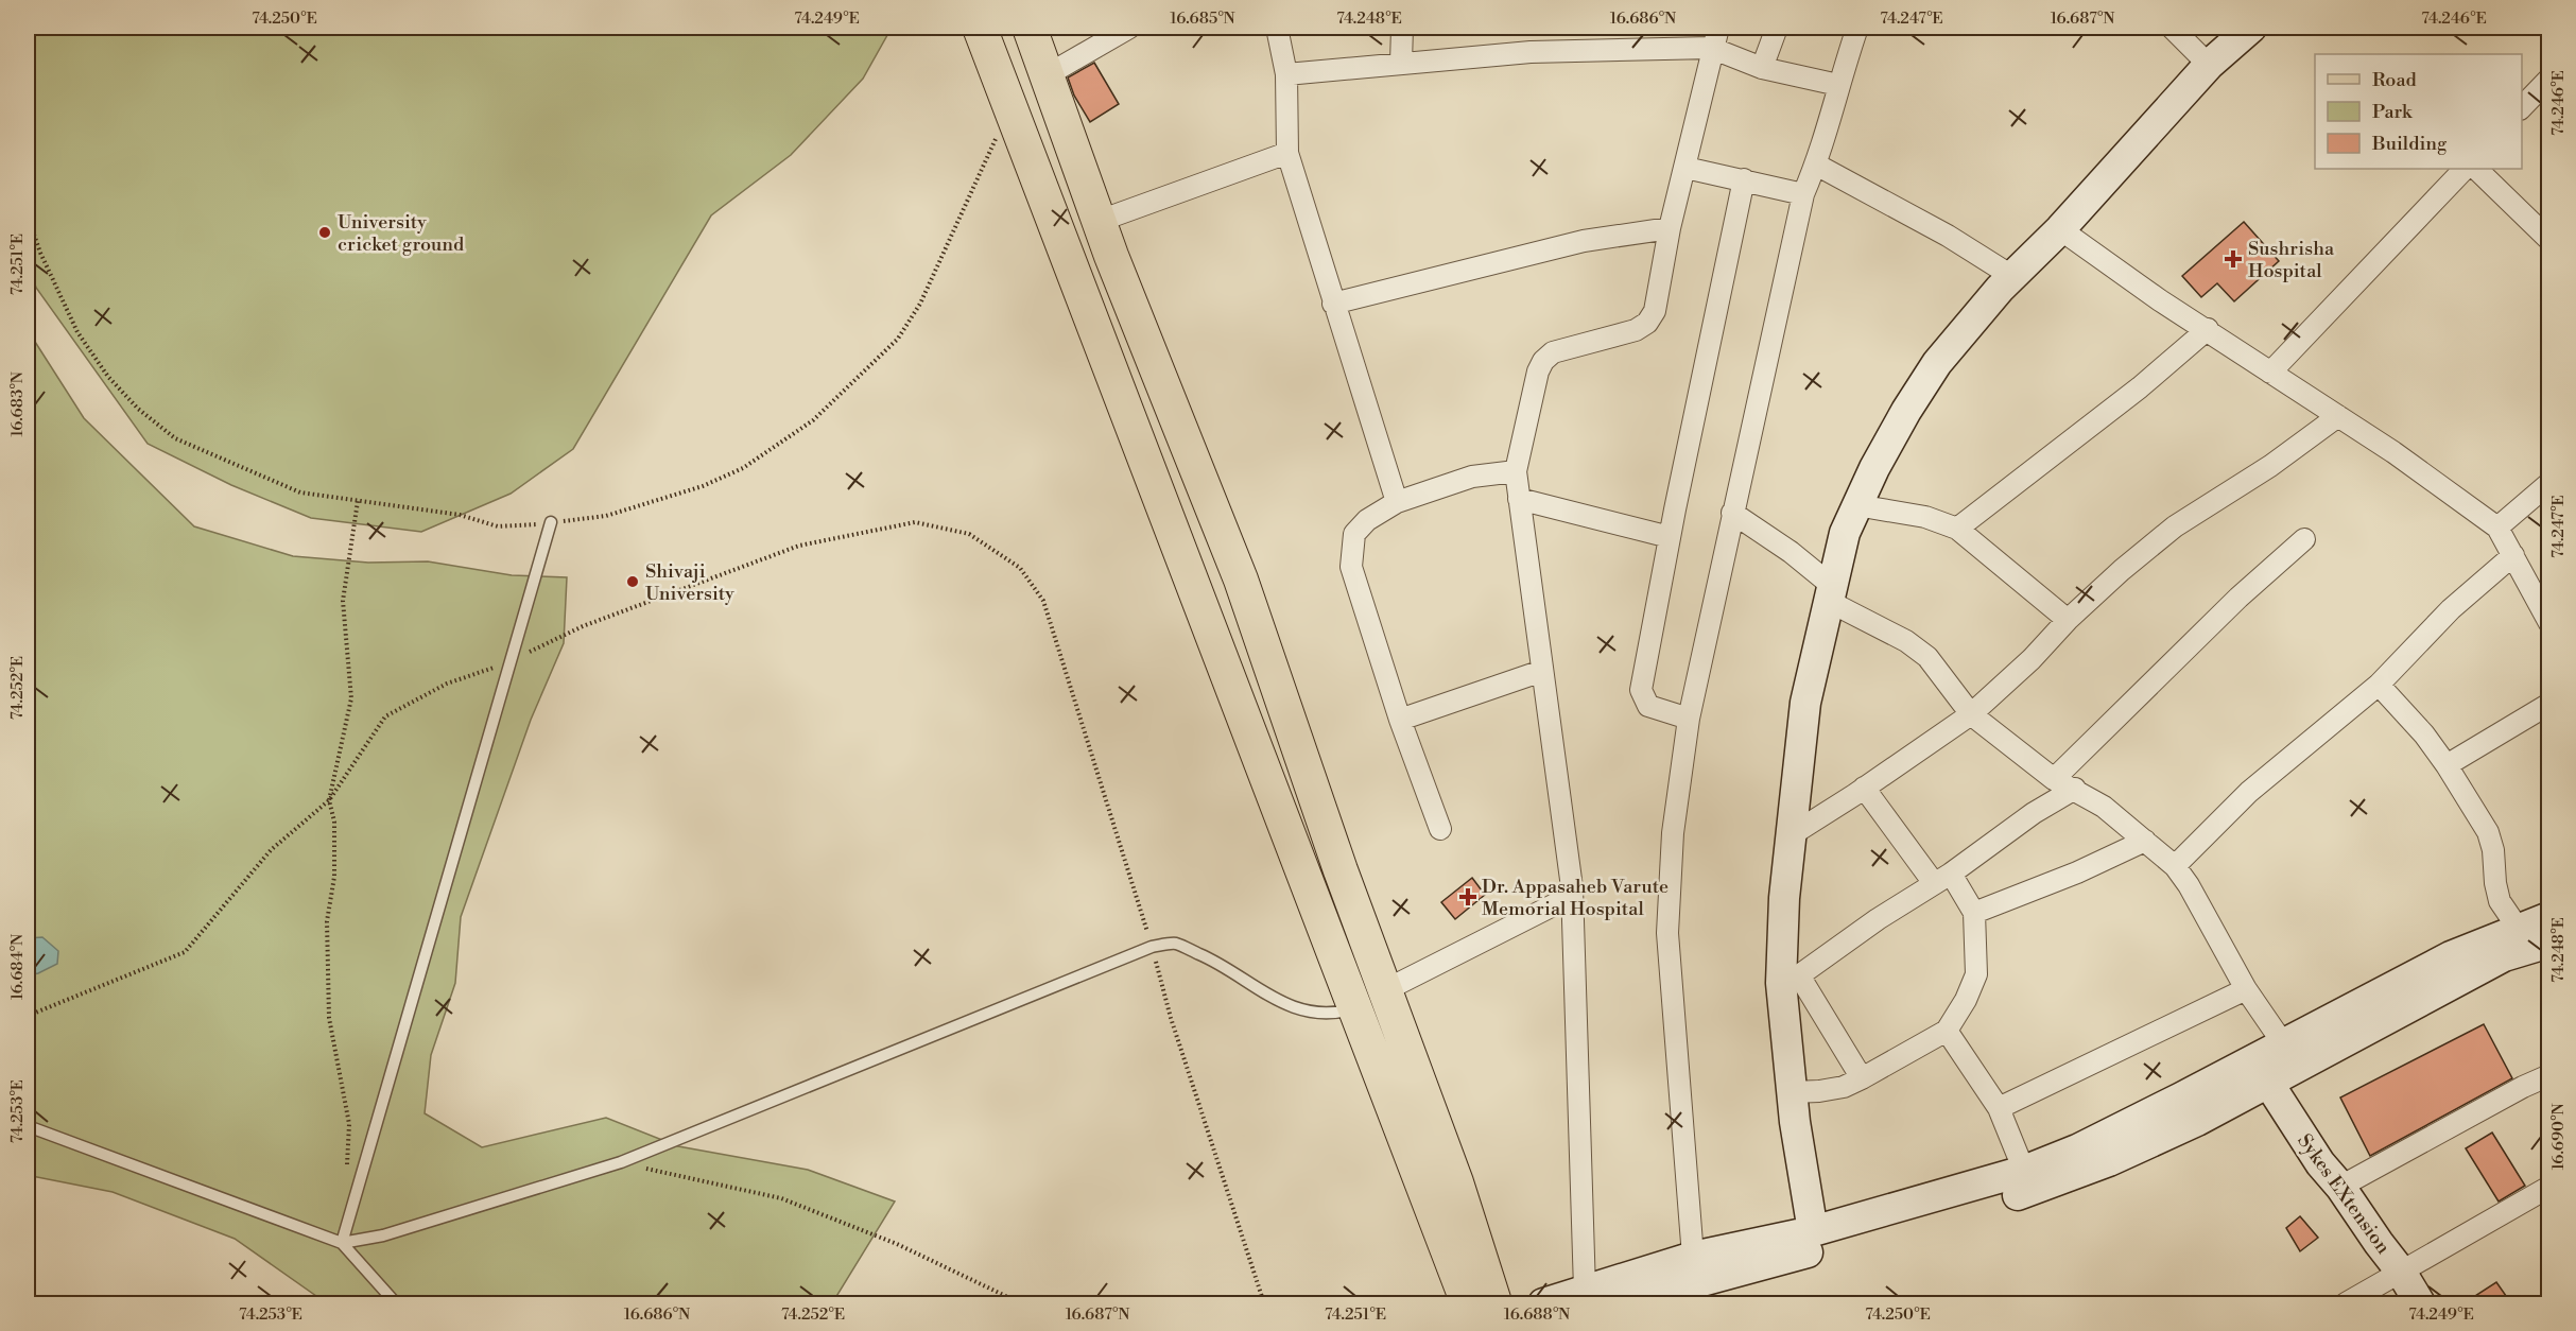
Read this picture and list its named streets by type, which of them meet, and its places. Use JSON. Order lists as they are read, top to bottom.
{
  "streets": {
    "main road": ["Sykes EXtension"]
  },
  "places": {
    "other": ["University cricket ground", "Shivaji University"],
    "health": ["Sushrisha Hospital", "Dr. Appasaheb Varute Memorial Hospital"]
  },
  "legend": ["Road", "Park", "Building"],
  "coordinates": [
    "74.250°E",
    "74.249°E",
    "16.685°N",
    "74.248°E",
    "16.686°N",
    "74.247°E",
    "16.687°N",
    "74.246°E",
    "74.251°E",
    "16.683°N",
    "74.252°E",
    "16.684°N",
    "74.253°E",
    "16.690°N",
    "16.688°N"
  ]
}
